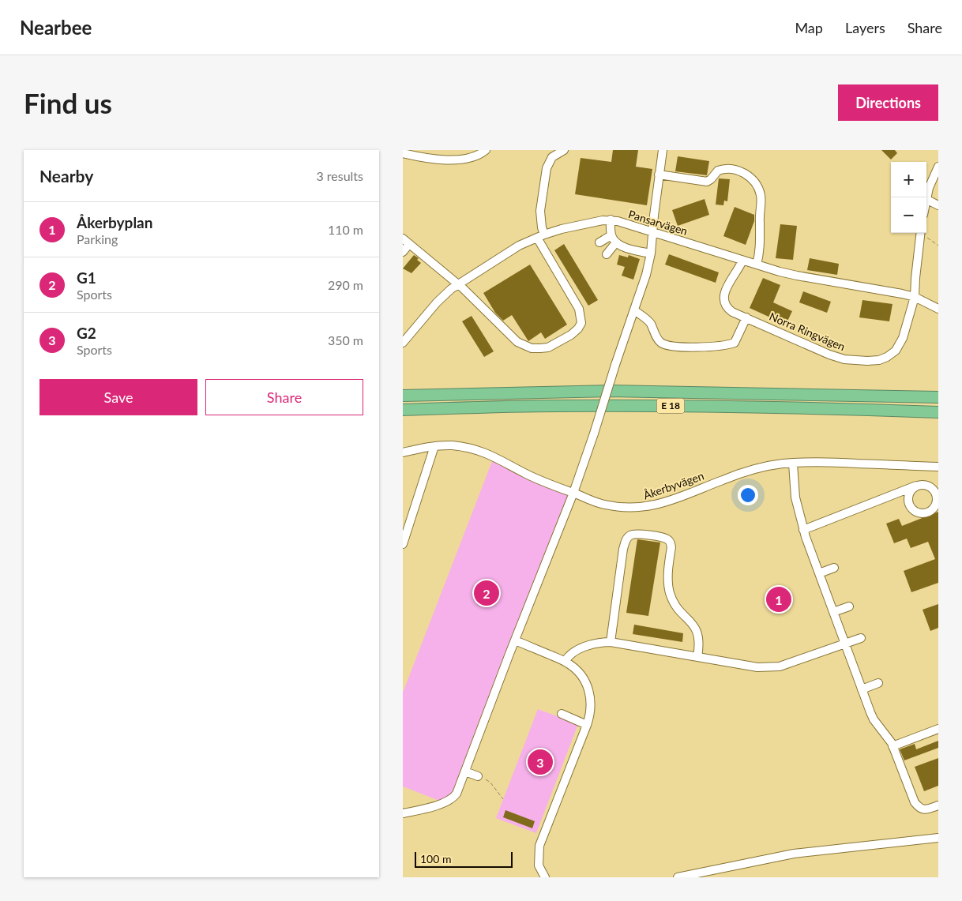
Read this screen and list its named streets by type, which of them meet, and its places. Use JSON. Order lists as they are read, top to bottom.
{
  "streets": {
    "highway": ["E 18"],
    "street": ["Pansarvägen", "Norra Ringvägen", "Åkerbyvägen"]
  },
  "crossings": [
    ["Pansarvägen", "Norra Ringvägen"]
  ],
  "scale_bar": "100 m",
  "page": {
    "header": "Nearbee",
    "nav": ["Map", "Layers", "Share"],
    "buttons": [
      "Directions",
      ["Save", "Share"]
    ],
    "title": "Find us",
    "heading": ["Nearby", "3 results"],
    "map_buttons": ["+", "−"],
    "list": [
      {
        "mark": "1",
        "name": "Åkerbyplan",
        "note": "Parking",
        "value": "110 m"
      },
      {
        "mark": "2",
        "name": "G1",
        "note": "Sports",
        "value": "290 m"
      },
      {
        "mark": "3",
        "name": "G2",
        "note": "Sports",
        "value": "350 m"
      }
    ],
    "pins": ["2", "1", "3"],
    "scale": "100 m"
  }
}
